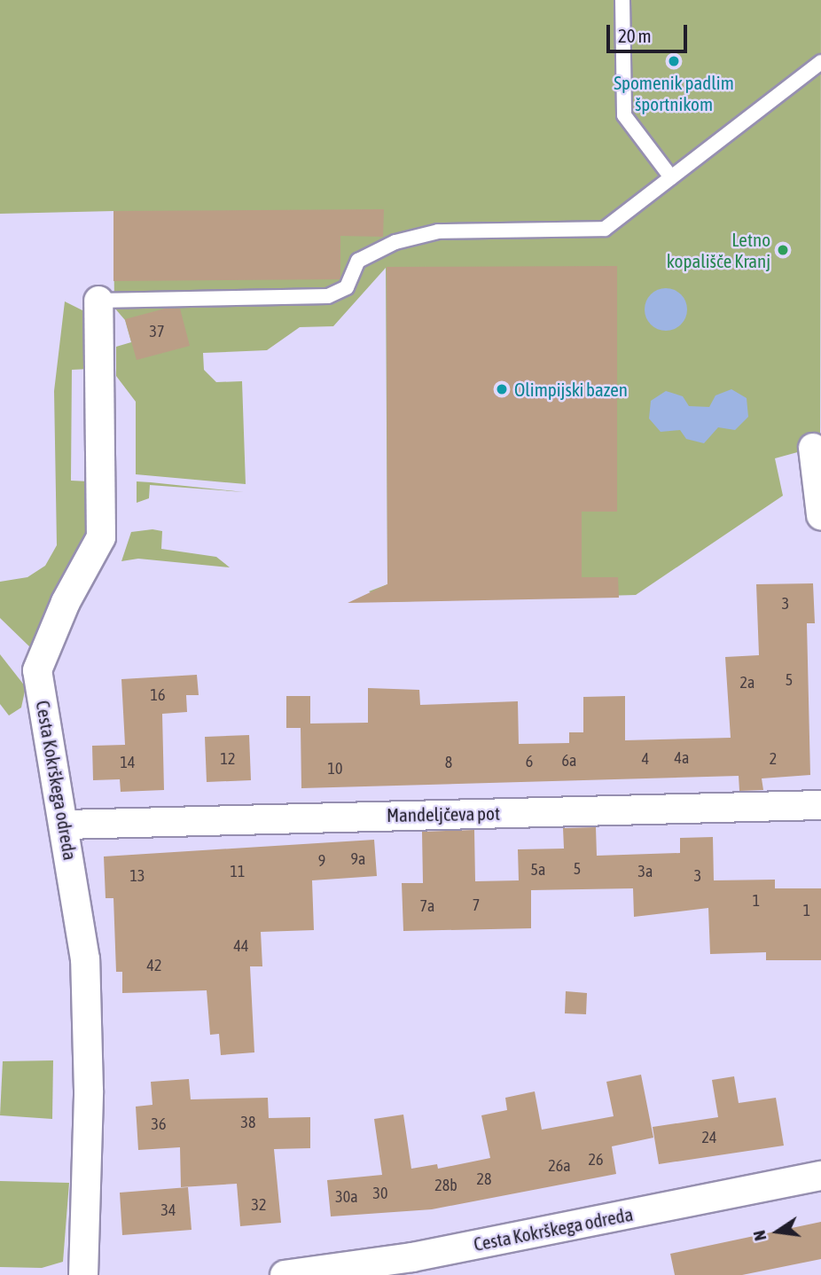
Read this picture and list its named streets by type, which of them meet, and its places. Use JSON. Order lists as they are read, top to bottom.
{
  "streets": {
    "street": ["Cesta Kokrškega odreda", "Mandeljčeva pot"]
  },
  "crossings": [
    ["Cesta Kokrškega odreda", "Mandeljčeva pot"]
  ],
  "places": ["Spomenik padlim športnikom", "Letno kopališče Kranj", "Olimpijski bazen"],
  "house_numbers": [
    "37",
    "3",
    "5",
    "2a",
    "16",
    "4a",
    "12",
    "4",
    "2",
    "6a",
    "6",
    "14",
    "8",
    "10",
    "9a",
    "9",
    "5",
    "5a",
    "11",
    "3a",
    "13",
    "3",
    "1",
    "7",
    "7a",
    "1",
    "44",
    "42",
    "38",
    "36",
    "24",
    "26",
    "26a",
    "28",
    "28b",
    "30",
    "30a",
    "32",
    "34"
  ],
  "scale_bar": "20 m",
  "north": "left"
}
